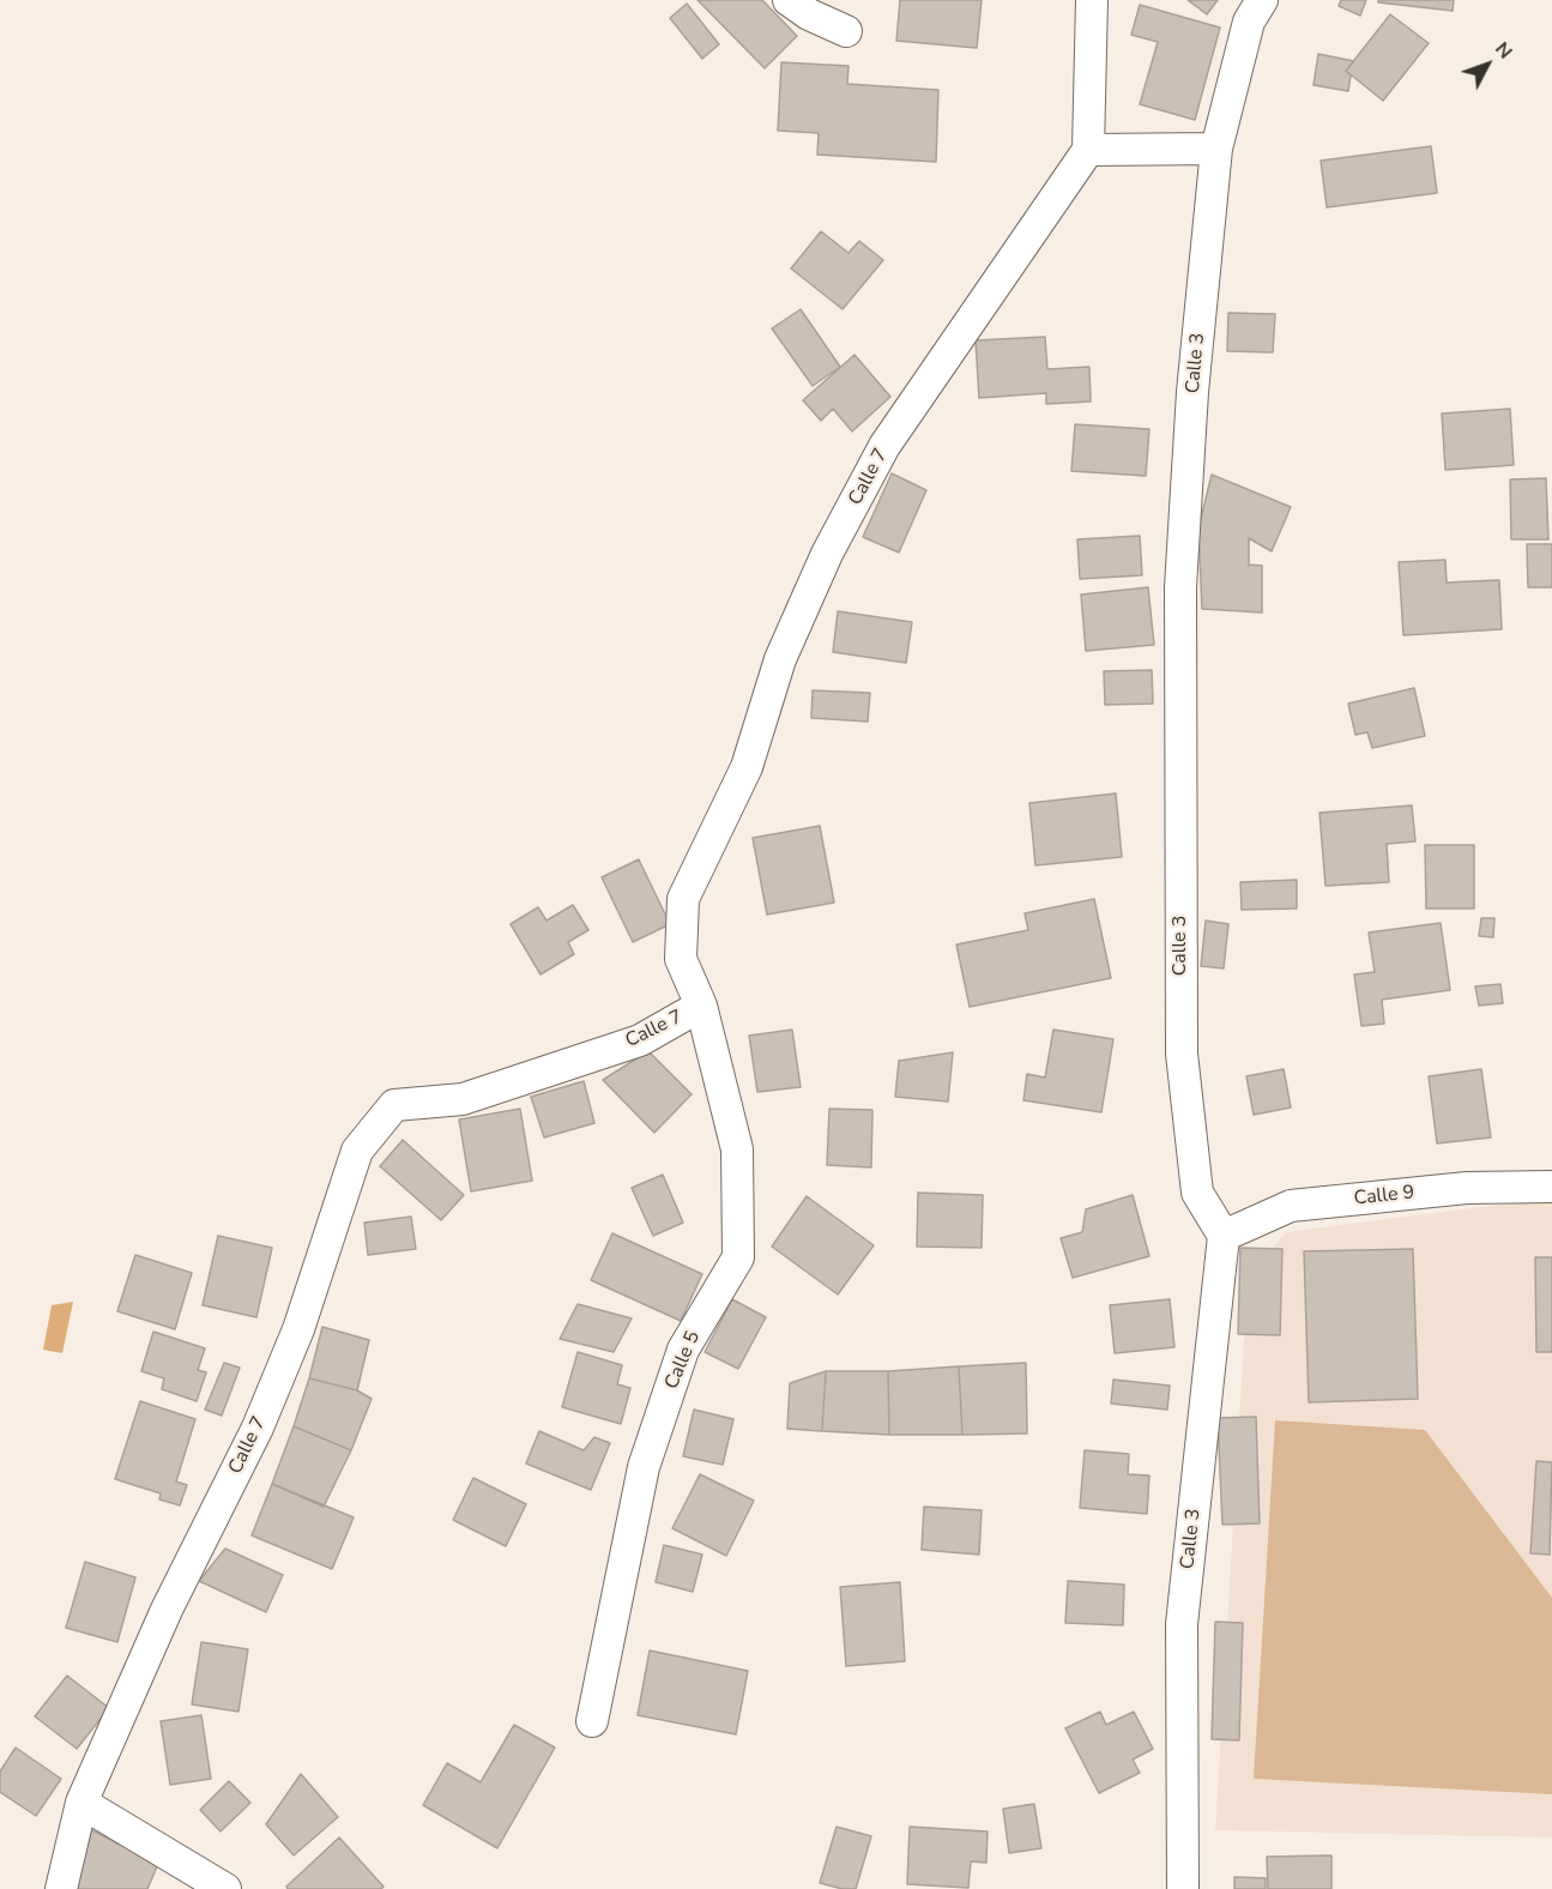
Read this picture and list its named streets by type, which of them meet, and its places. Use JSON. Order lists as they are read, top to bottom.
{
  "streets": {
    "street": [
      "Calle 3",
      "Calle 7",
      "Calle 9",
      "Calle 5"
    ]
  },
  "crossings": [
    ["Calle 3", "Calle 9"],
    ["Calle 7", "Calle 5"]
  ],
  "north": "top right"
}
